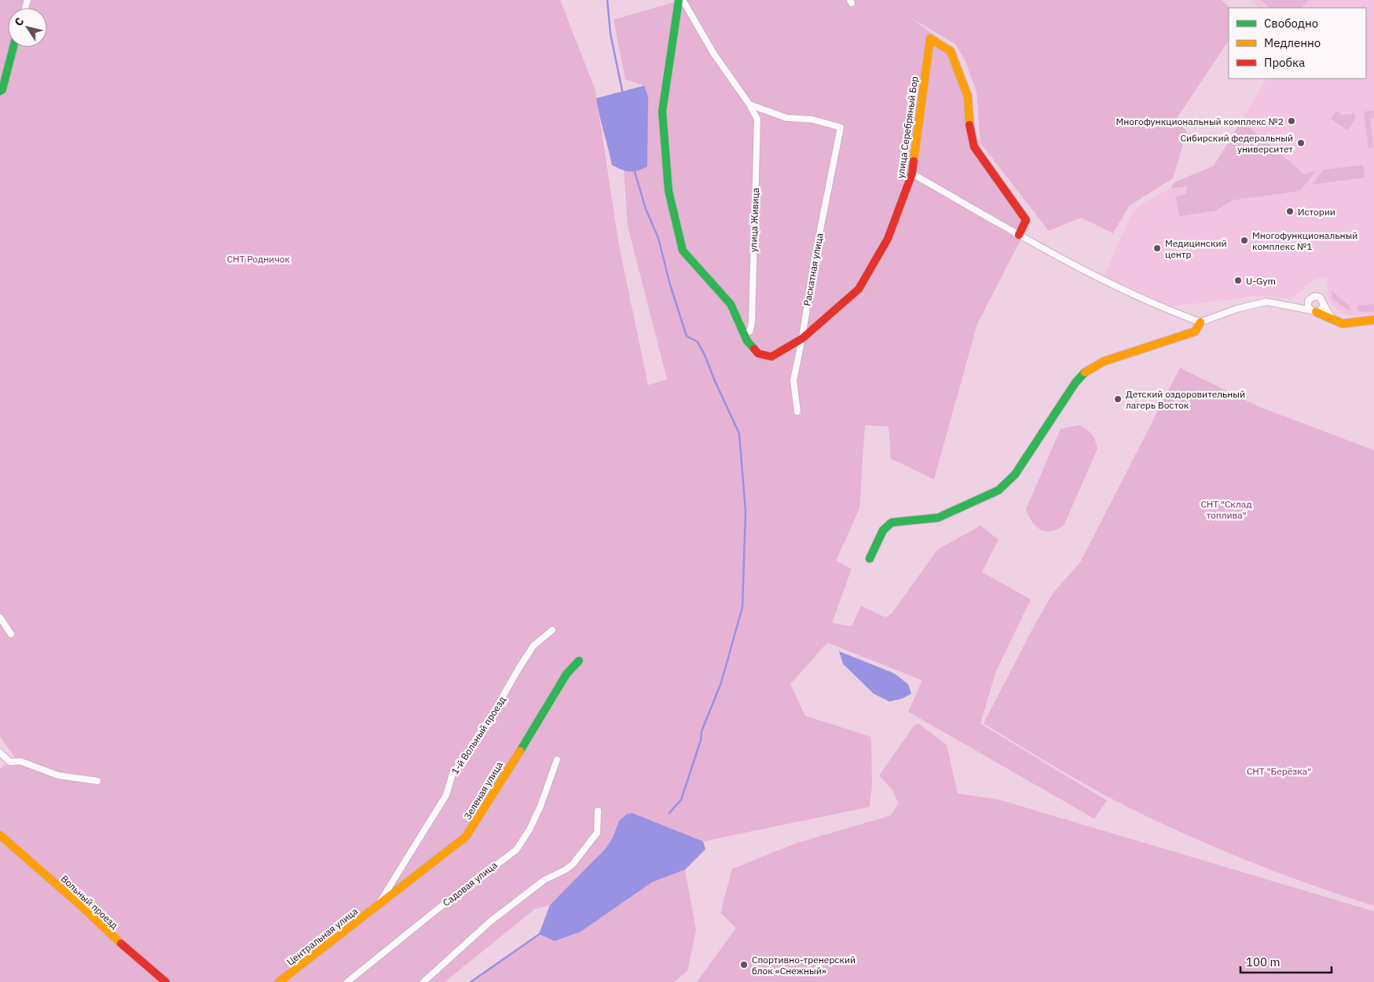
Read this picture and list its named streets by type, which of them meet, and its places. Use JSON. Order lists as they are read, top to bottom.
{
  "streets": {
    "street": [
      "улица Серебряный Бор",
      "улица Живица",
      "Раскатная улица",
      "1-й Вольный проезд",
      "Зеленая улица",
      "Садовая улица",
      "Вольный проезд",
      "Центральная улица"
    ]
  },
  "crossings": [
    ["улица Серебряный Бор", "улица Живица"],
    ["улица Серебряный Бор", "Раскатная улица"],
    ["улица Живица", "Раскатная улица"],
    ["1-й Вольный проезд", "Зеленая улица"],
    ["1-й Вольный проезд", "Центральная улица"],
    ["Зеленая улица", "Центральная улица"]
  ],
  "parks": ["СНТ Родничок", "СНТ \"Склад топлива\"", "СНТ \"Берёзка\""],
  "places": [
    "Многофункциональный комплекс №2",
    "Сибирский федеральный университет",
    "Истории",
    "Многофункциональный комплекс №1",
    "Медицинский центр",
    "U-Gym",
    "Детский оздоровительный лагерь Восток",
    "Спортивно-тренерский блок «Снежный»"
  ],
  "legend": ["Свободно", "Медленно", "Пробка"],
  "scale_bar": "100 m",
  "north": "top left"
}
